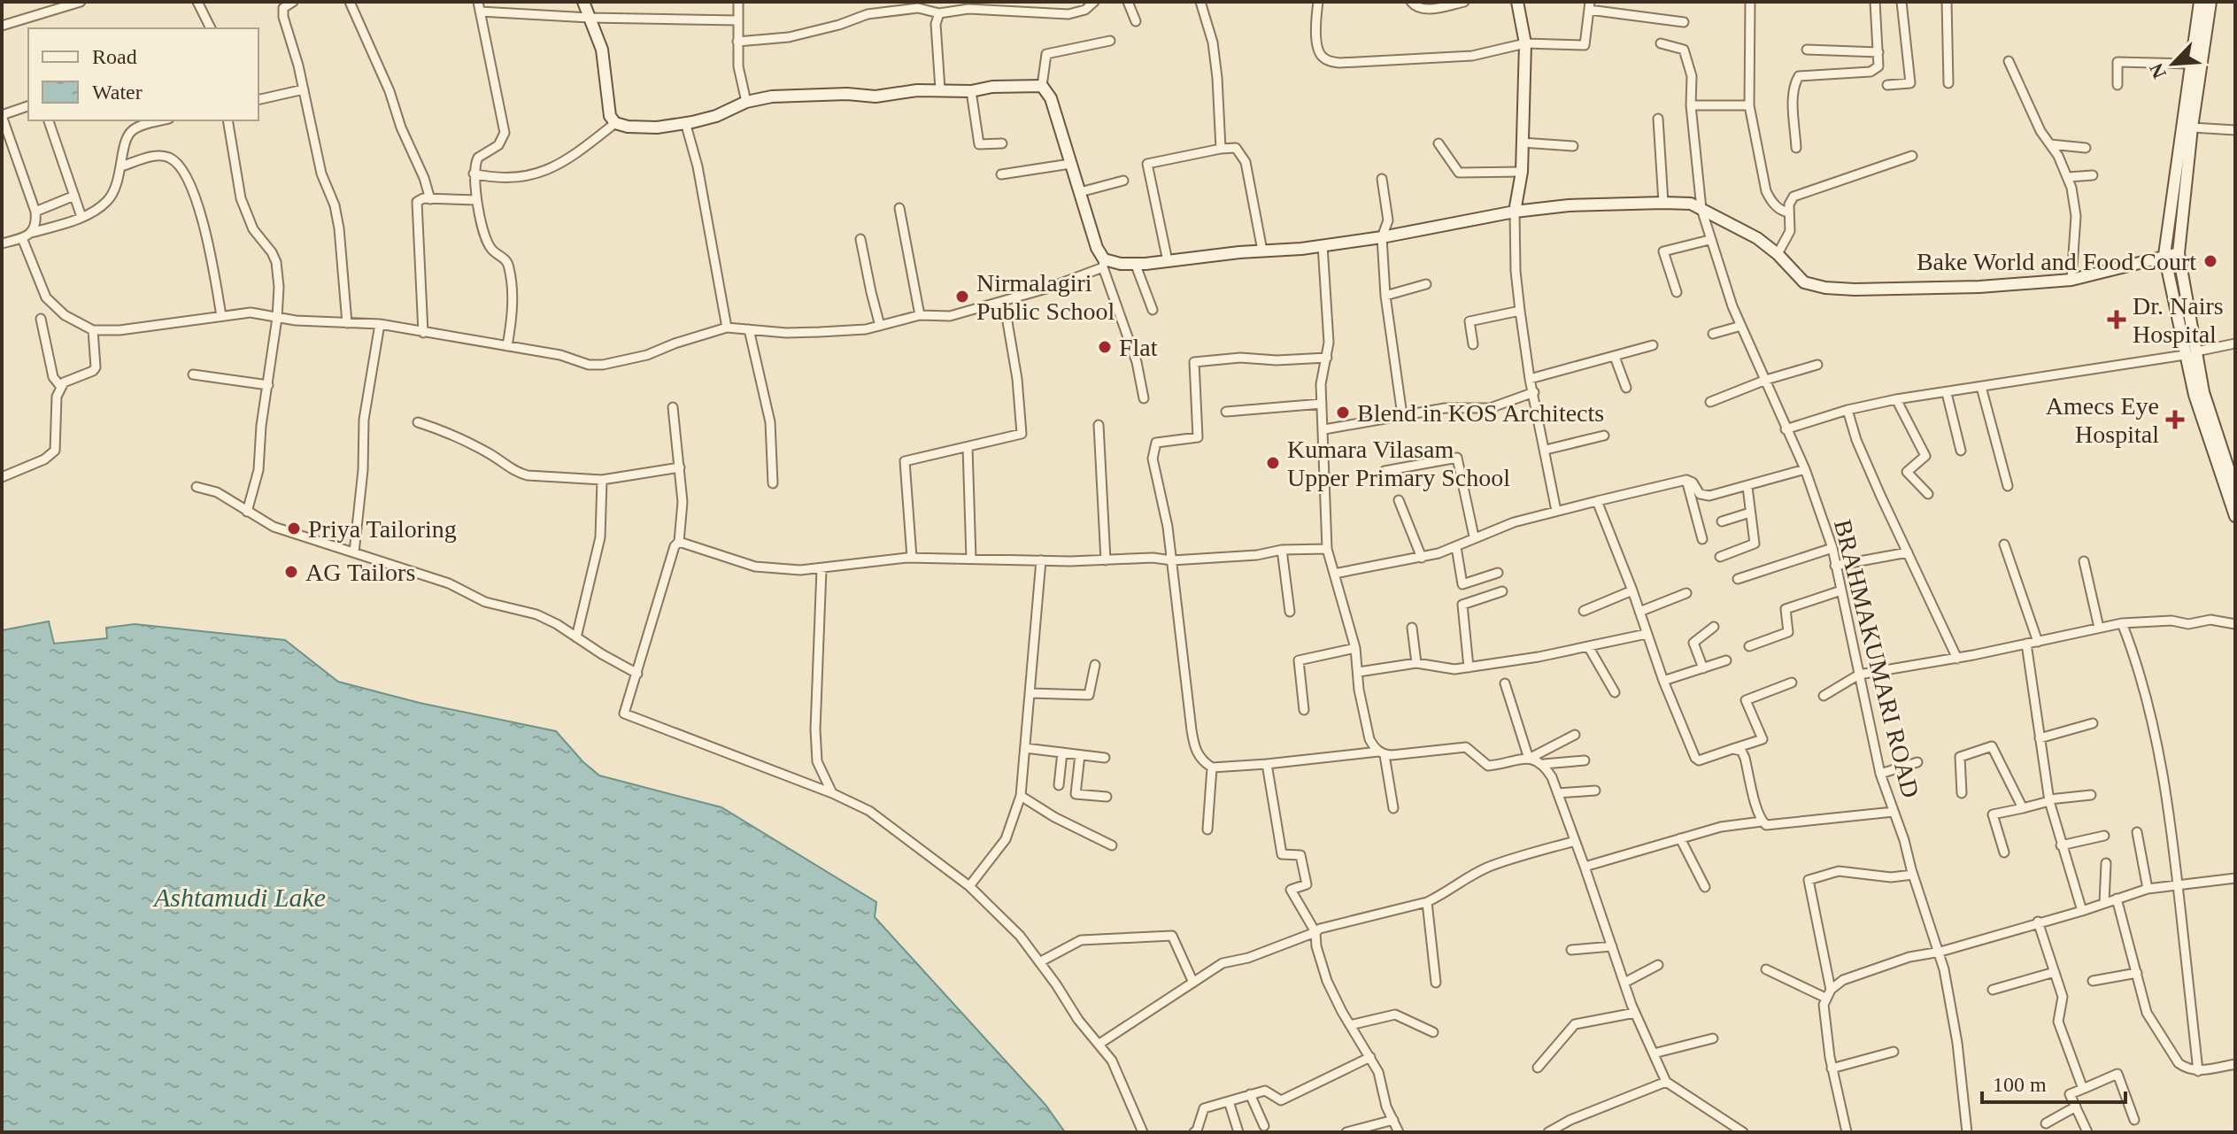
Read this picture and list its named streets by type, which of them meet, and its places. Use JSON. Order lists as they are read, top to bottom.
{
  "streets": {
    "street": ["BRAHMAKUMARI ROAD"]
  },
  "water": ["Ashtamudi Lake"],
  "places": {
    "other": [
      "Bake World and Food Court",
      "Nirmalagiri Public School",
      "Flat",
      "Blend in KOS Architects",
      "Kumara Vilasam Upper Primary School",
      "Priya Tailoring",
      "AG Tailors"
    ],
    "health": ["Dr. Nairs Hospital", "Amecs Eye Hospital"]
  },
  "legend": ["Road", "Water"],
  "scale_bar": "100 m",
  "north": "bottom left"
}
